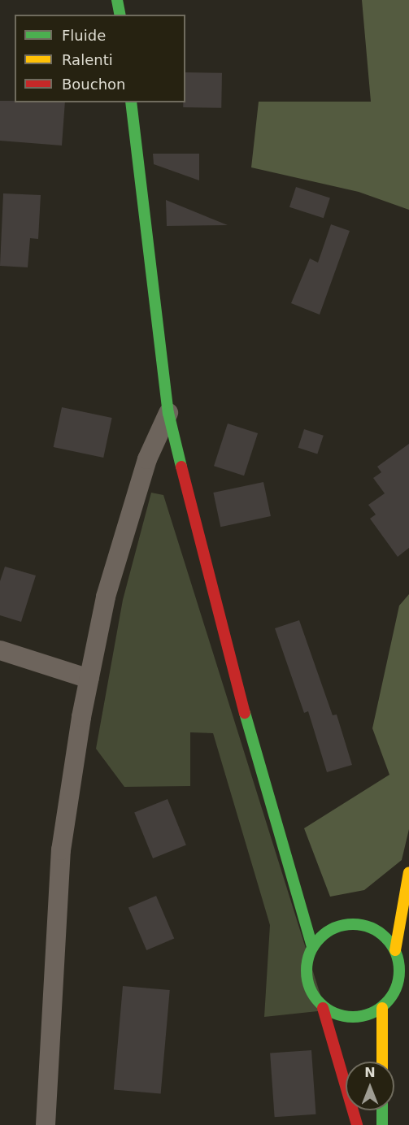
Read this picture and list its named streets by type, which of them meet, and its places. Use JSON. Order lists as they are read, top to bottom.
{
  "legend": ["Fluide", "Ralenti", "Bouchon"],
  "north": "top"
}
